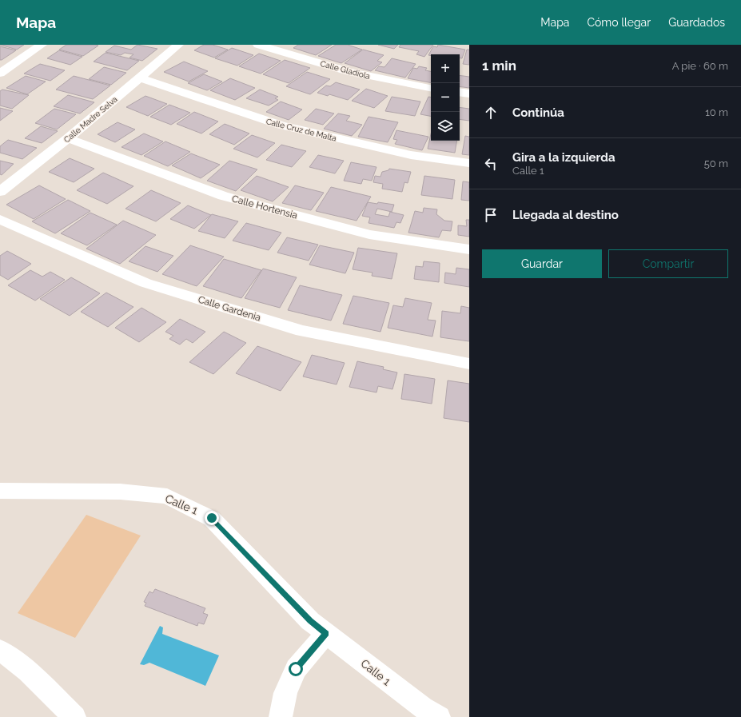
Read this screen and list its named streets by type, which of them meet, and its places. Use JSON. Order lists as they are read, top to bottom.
{
  "streets": {
    "street": [
      "Calle Gladiola",
      "Calle Madre Selva",
      "Calle Cruz de Malta",
      "Calle Hortensia",
      "Calle Gardenia",
      "Calle 1"
    ]
  },
  "crossings": [
    ["Calle Madre Selva", "Calle Cruz de Malta"],
    ["Calle Madre Selva", "Calle Hortensia"]
  ],
  "page": {
    "header": "Mapa",
    "nav": ["Mapa", "Cómo llegar", "Guardados"],
    "heading": ["1 min", "A pie · 60 m"],
    "map_buttons": ["+", "−"],
    "list": [
      ["Continúa", "10 m"],
      ["Gira a la izquierda", "Calle 1", "50 m"],
      "Llegada al destino"
    ],
    "buttons": ["Guardar", "Compartir"]
  }
}
